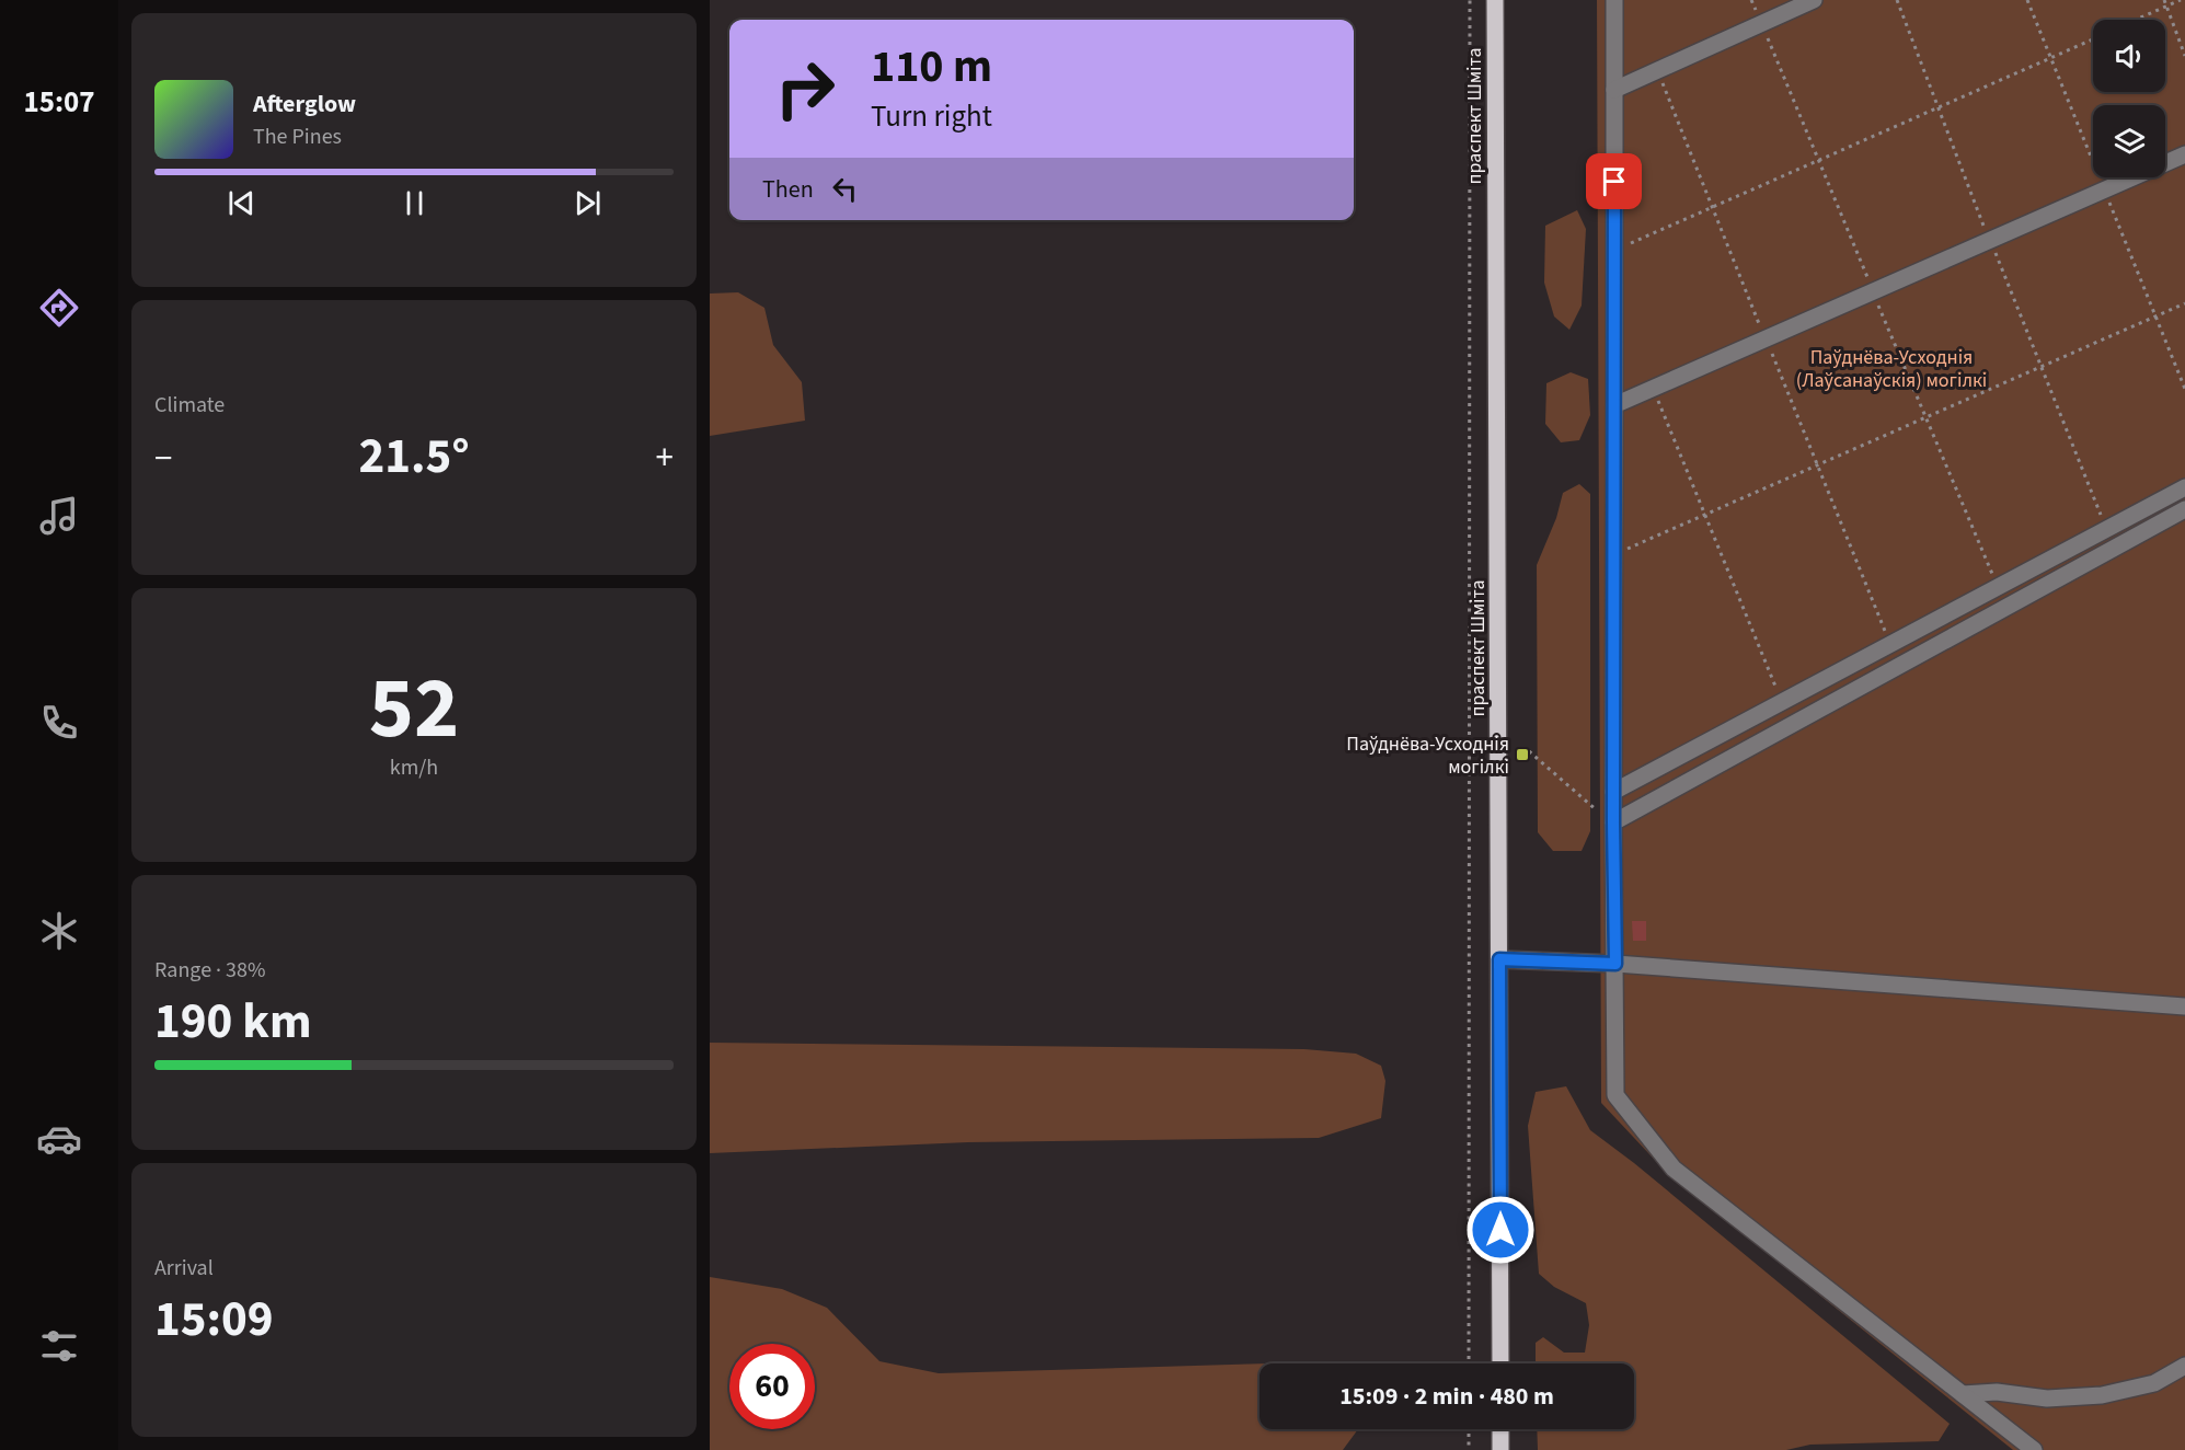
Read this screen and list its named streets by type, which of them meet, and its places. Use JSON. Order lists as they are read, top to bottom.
{
  "streets": {
    "main road": ["праспект Шміта"]
  },
  "parks": ["Паўднёва-Усходнія (Лаўсанаўскія) могілкі"],
  "places": {
    "transit": ["Паўднёва-Усходнія могілкі"]
  },
  "page": {
    "tabs": "15:07",
    "turn": ["110 m", "Turn right"],
    "song": ["Afterglow", "The Pines"],
    "then": "Then",
    "tile": [
      "Climate",
      ["52", "km/h"],
      ["Range · 38%", "190 km"],
      ["Arrival", "15:09"]
    ],
    "heat": ["−", "21.5°", "+"],
    "limit": "60",
    "trip": "15:09 · 2 min · 480 m"
  }
}
